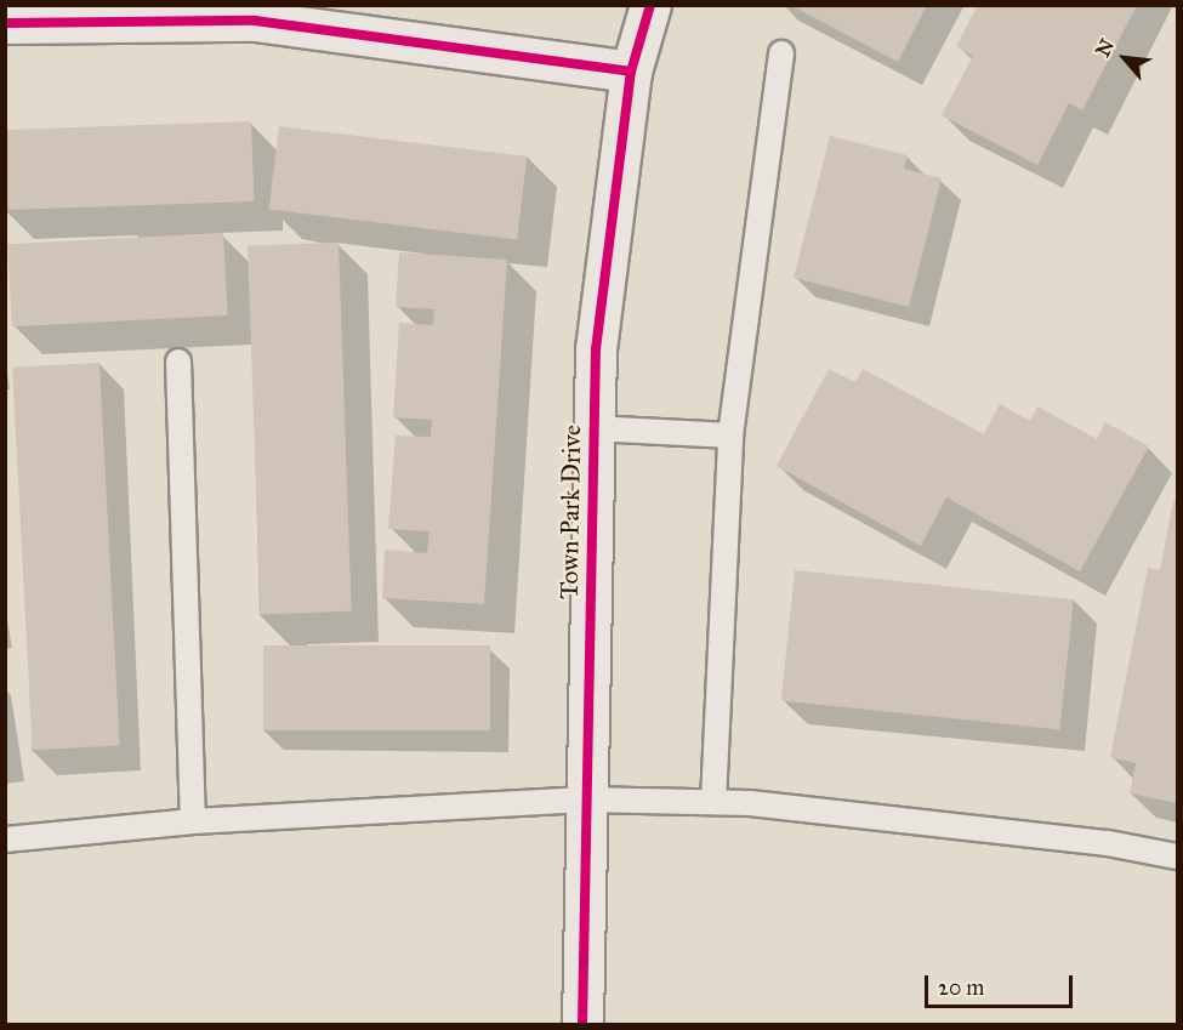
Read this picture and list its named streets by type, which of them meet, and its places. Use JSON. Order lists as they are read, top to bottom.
{
  "streets": {
    "street": ["Town Park Drive"]
  },
  "scale_bar": "20 m",
  "north": "top left"
}
